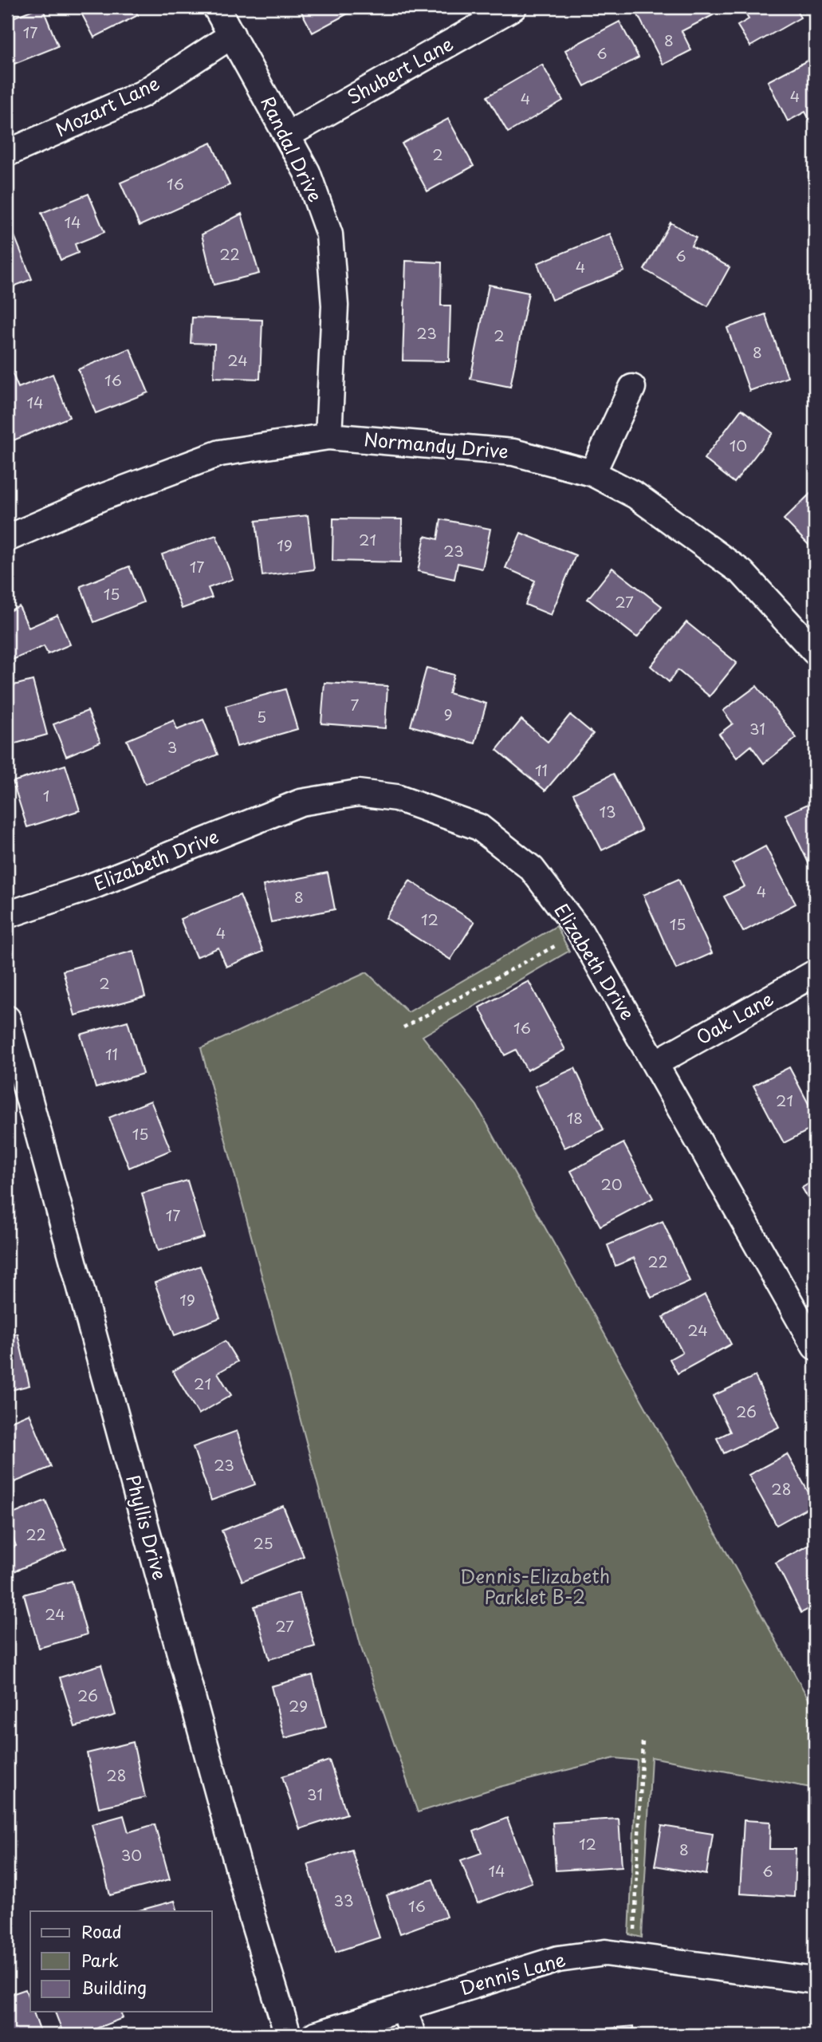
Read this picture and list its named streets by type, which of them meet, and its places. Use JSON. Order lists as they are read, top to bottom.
{
  "streets": {
    "street": [
      "Shubert Lane",
      "Mozart Lane",
      "Randal Drive",
      "Normandy Drive",
      "Elizabeth Drive",
      "Oak Lane",
      "Phyllis Drive",
      "Dennis Lane"
    ]
  },
  "crossings": [
    ["Shubert Lane", "Randal Drive"],
    ["Mozart Lane", "Randal Drive"],
    ["Randal Drive", "Normandy Drive"],
    ["Elizabeth Drive", "Oak Lane"]
  ],
  "parks": ["Dennis-Elizabeth Parklet B-2"],
  "house_numbers": [
    "17",
    "8",
    "6",
    "4",
    "4",
    "2",
    "16",
    "14",
    "22",
    "6",
    "4",
    "23",
    "2",
    "8",
    "24",
    "16",
    "14",
    "10",
    "21",
    "19",
    "23",
    "17",
    "15",
    "27",
    "7",
    "9",
    "5",
    "31",
    "3",
    "11",
    "1",
    "13",
    "4",
    "8",
    "12",
    "15",
    "4",
    "2",
    "16",
    "11",
    "21",
    "18",
    "15",
    "20",
    "17",
    "22",
    "19",
    "24",
    "21",
    "26",
    "23",
    "28",
    "22",
    "25",
    "24",
    "27",
    "26",
    "29",
    "28",
    "31",
    "12",
    "8",
    "30",
    "14",
    "6",
    "33",
    "16"
  ],
  "legend": ["Road", "Park", "Building"]
}
